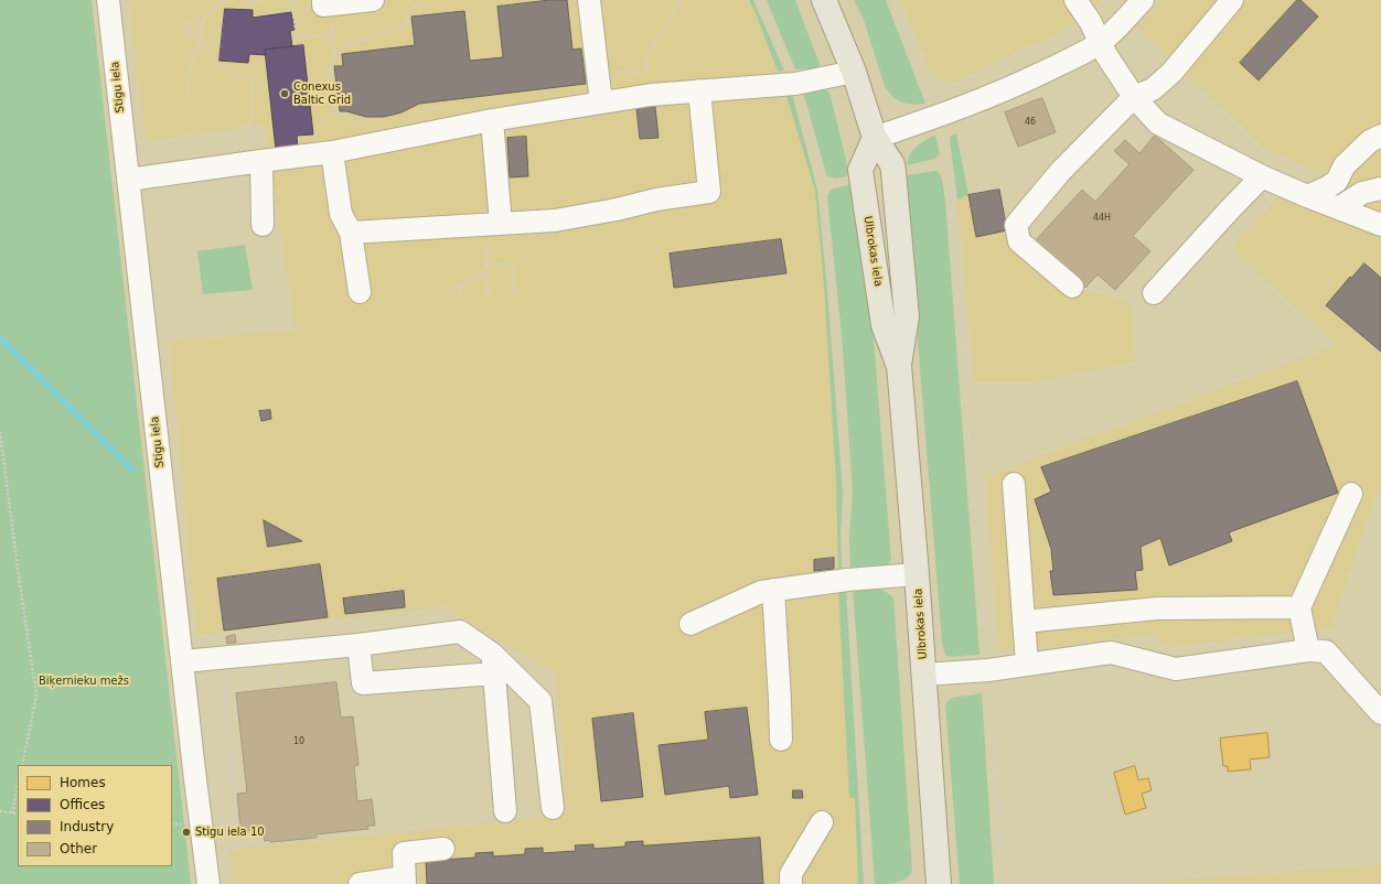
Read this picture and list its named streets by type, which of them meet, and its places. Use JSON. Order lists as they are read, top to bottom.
{
  "streets": {
    "main road": ["Ulbrokas iela"],
    "street": ["Stigu iela"]
  },
  "parks": ["Biķernieku mežs"],
  "places": ["Conexus Baltic Grid", "Stigu iela 10"],
  "house_numbers": ["46", "44H", "10"],
  "legend": [
    "Homes",
    "Offices",
    "Industry",
    "Other"
  ]
}
